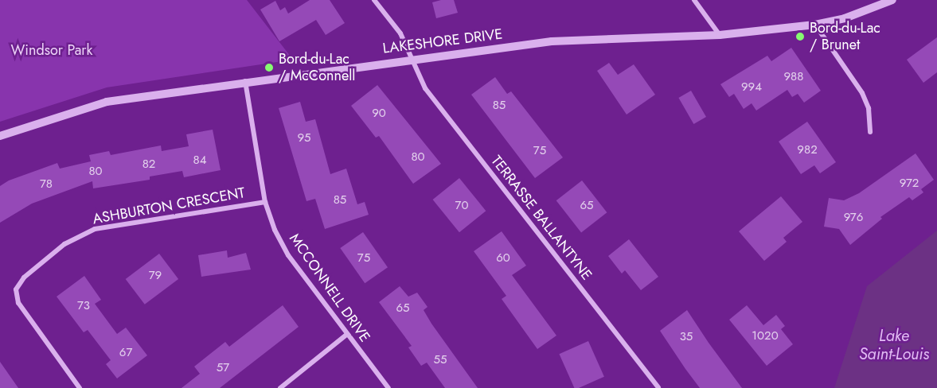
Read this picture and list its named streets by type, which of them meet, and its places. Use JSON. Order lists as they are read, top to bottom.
{
  "streets": {
    "street": [
      "LAKESHORE DRIVE",
      "ASHBURTON CRESCENT",
      "TERRASSE BALLANTYNE",
      "MCCONNELL DRIVE"
    ]
  },
  "crossings": [
    ["LAKESHORE DRIVE", "TERRASSE BALLANTYNE"],
    ["LAKESHORE DRIVE", "MCCONNELL DRIVE"],
    ["ASHBURTON CRESCENT", "MCCONNELL DRIVE"]
  ],
  "water": ["Lake Saint-Louis"],
  "parks": ["Windsor Park"],
  "places": ["Bord-du-Lac / Brunet", "Bord-du-Lac / McConnell"],
  "house_numbers": [
    "988",
    "994",
    "85",
    "90",
    "95",
    "982",
    "75",
    "80",
    "84",
    "82",
    "80",
    "972",
    "78",
    "85",
    "70",
    "65",
    "976",
    "75",
    "60",
    "79",
    "73",
    "65",
    "1020",
    "35",
    "67",
    "55",
    "57"
  ]
}
